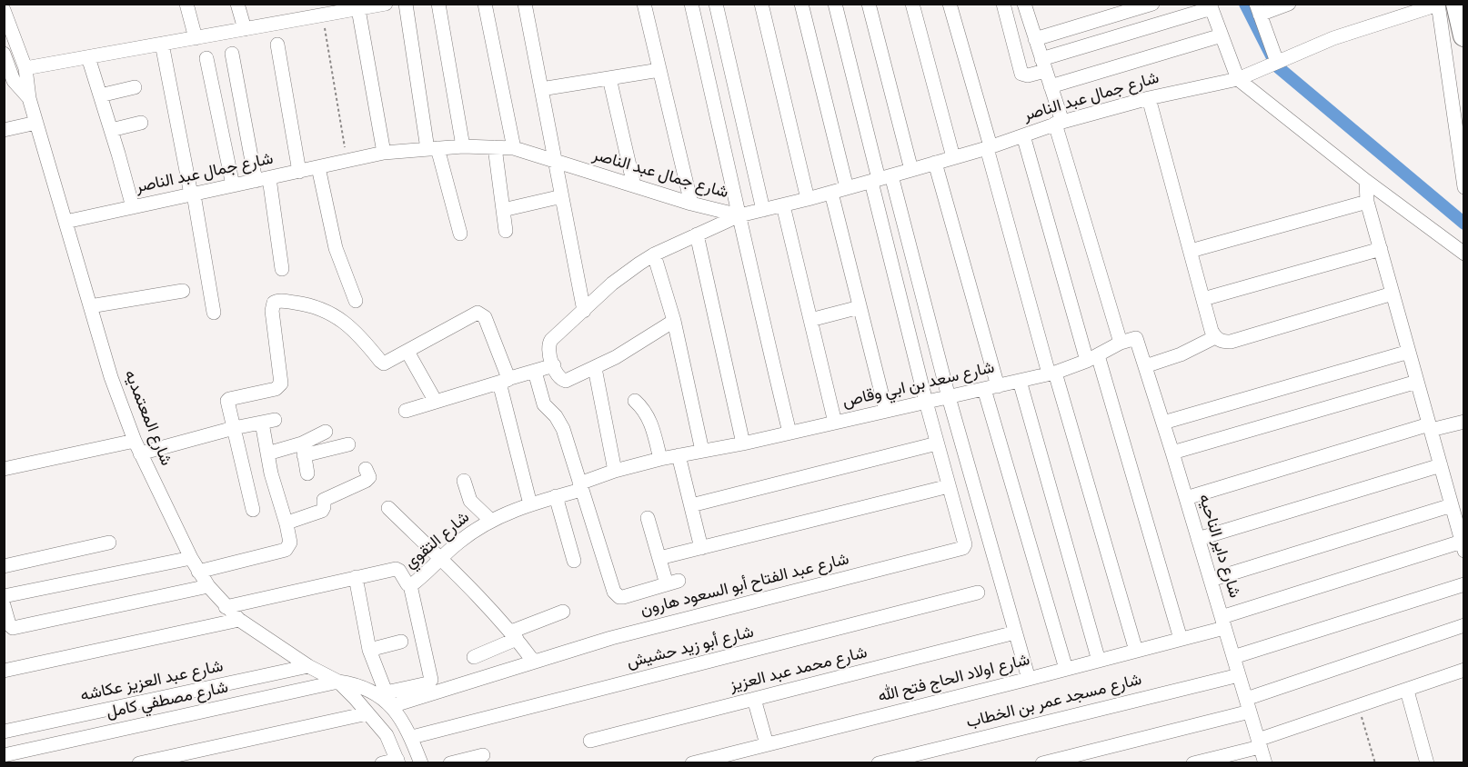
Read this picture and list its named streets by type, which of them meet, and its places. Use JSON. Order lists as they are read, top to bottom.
{
  "streets": {
    "street": [
      "شارع جمال عبد الناصر",
      "شارع سعد بن ابي وقاص",
      "شارع المعتمديه",
      "شارع التقوي",
      "شارع داير الناحيه",
      "شارع عبد الفتاح أبو السعود هارون",
      "شارع أبو زيد حشيش",
      "شارع محمد عبد العزيز",
      "شارع اولاد الحاج فتح الله",
      "شارع عبد العزيز عكاشه",
      "شارع مصطفي كامل",
      "شارع مسجد عمر بن الخطاب"
    ]
  },
  "crossings": [
    ["شارع جمال عبد الناصر", "شارع المعتمديه"],
    ["شارع جمال عبد الناصر", "شارع عبد الفتاح أبو السعود هارون"],
    ["شارع سعد بن ابي وقاص", "شارع التقوي"],
    ["شارع سعد بن ابي وقاص", "شارع داير الناحيه"],
    ["شارع سعد بن ابي وقاص", "شارع عبد الفتاح أبو السعود هارون"],
    ["شارع المعتمديه", "شارع التقوي"],
    ["شارع المعتمديه", "شارع عبد الفتاح أبو السعود هارون"],
    ["شارع المعتمديه", "شارع أبو زيد حشيش"],
    ["شارع المعتمديه", "شارع عبد العزيز عكاشه"],
    ["شارع المعتمديه", "شارع مصطفي كامل"],
    ["شارع داير الناحيه", "شارع اولاد الحاج فتح الله"],
    ["شارع داير الناحيه", "شارع مسجد عمر بن الخطاب"]
  ]
}
